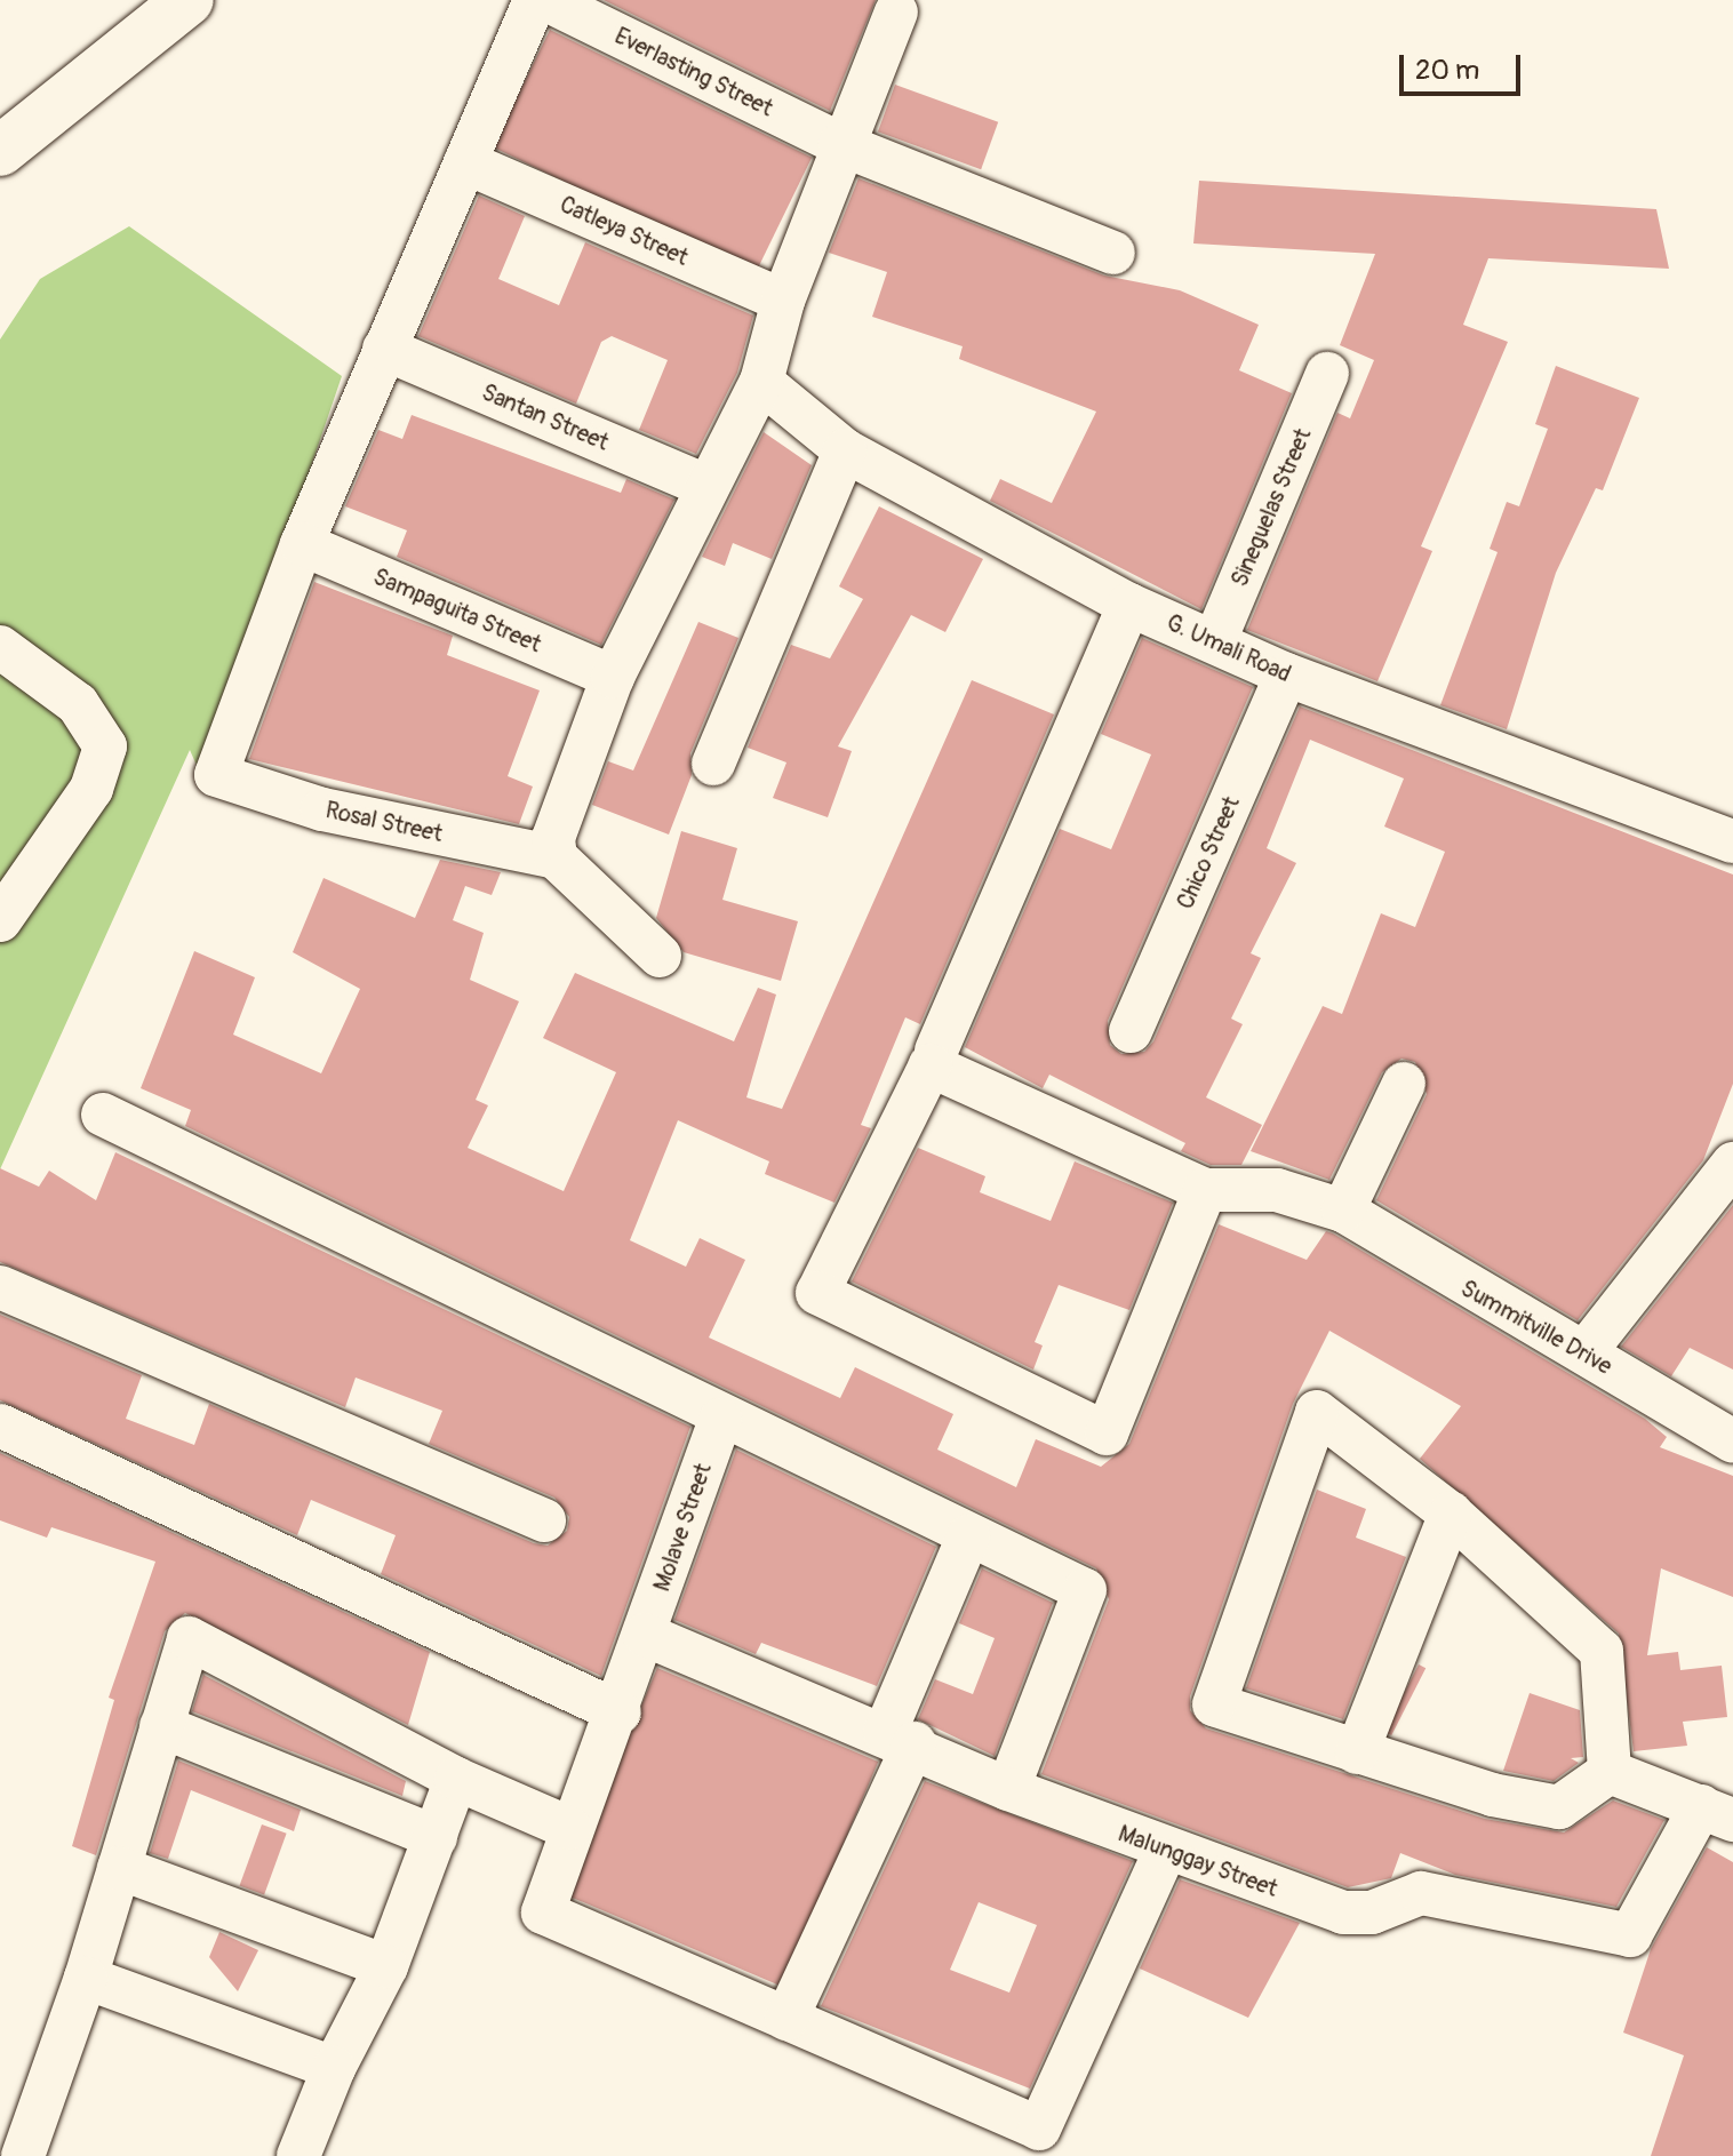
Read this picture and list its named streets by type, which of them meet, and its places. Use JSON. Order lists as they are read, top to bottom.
{
  "streets": {
    "street": [
      "Everlasting Street",
      "Catleya Street",
      "Santan Street",
      "Sineguelas Street",
      "Sampaguita Street",
      "G. Umali Road",
      "Rosal Street",
      "Chico Street",
      "Summitville Drive",
      "Molave Street",
      "Malunggay Street"
    ]
  },
  "crossings": [
    ["Sineguelas Street", "G. Umali Road"],
    ["Sampaguita Street", "Rosal Street"],
    ["G. Umali Road", "Chico Street"],
    ["Molave Street", "Malunggay Street"]
  ],
  "scale_bar": "20 m"
}
